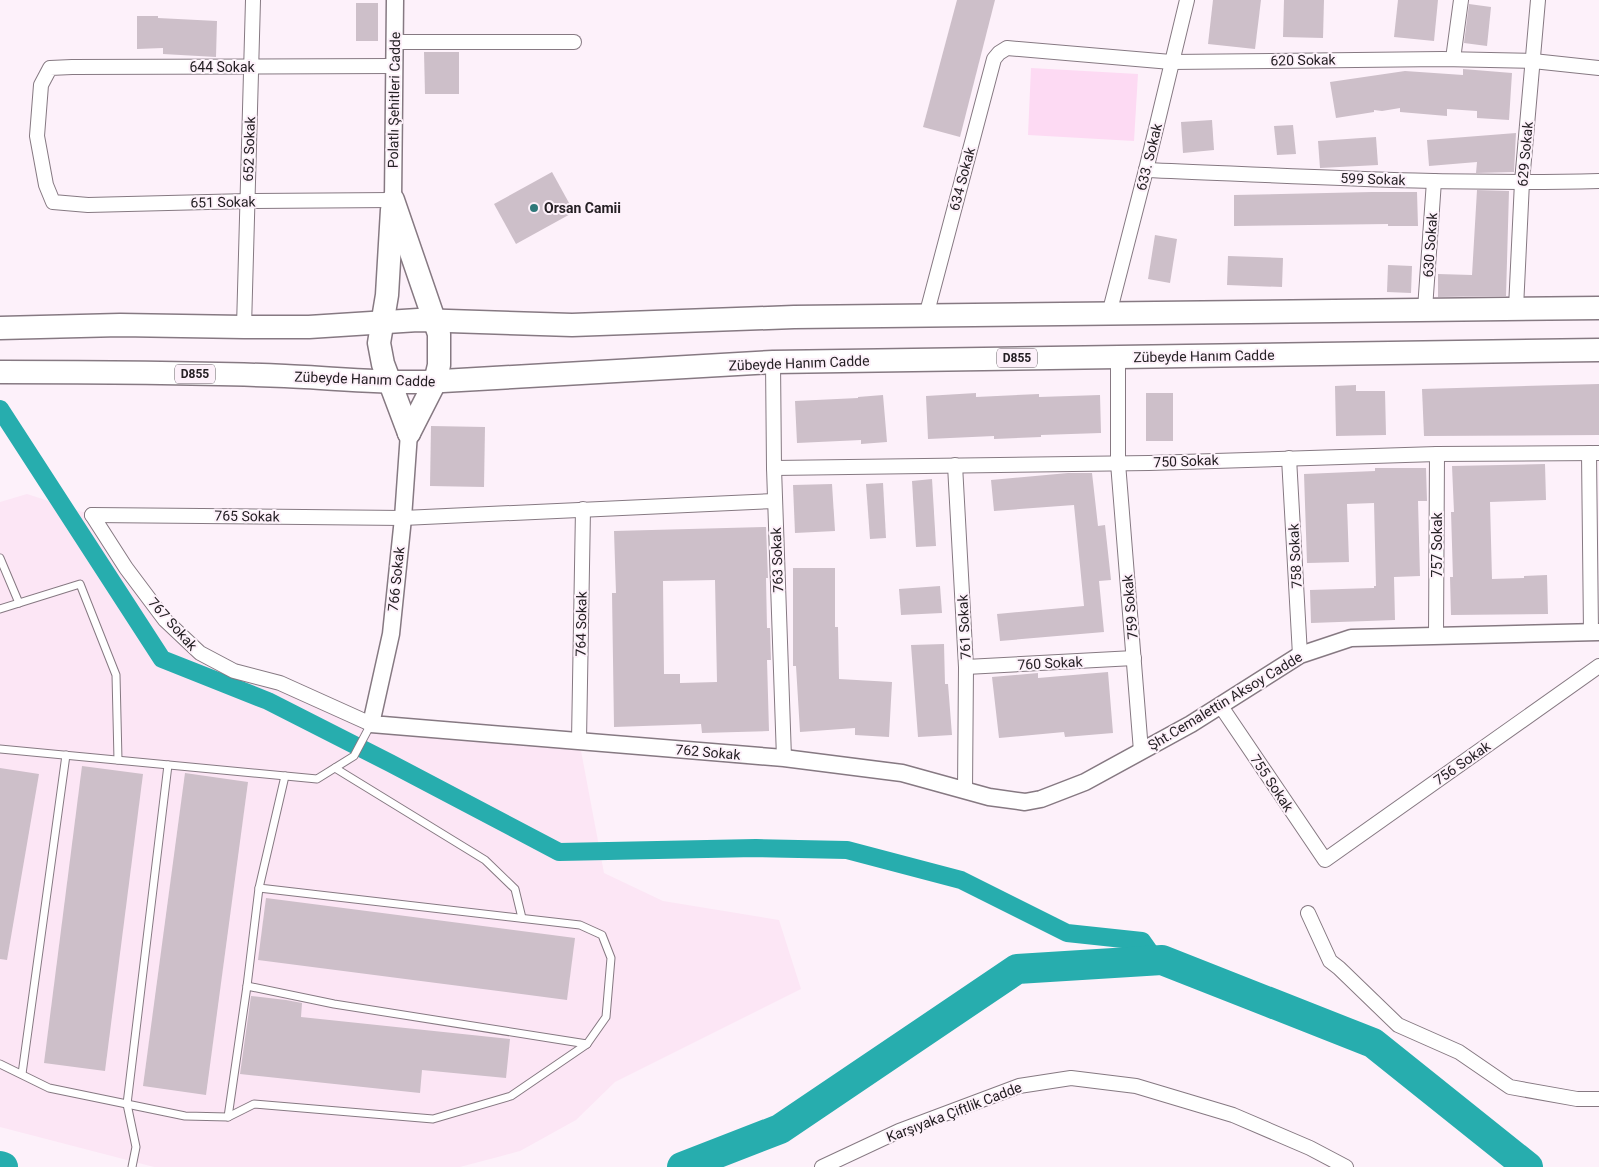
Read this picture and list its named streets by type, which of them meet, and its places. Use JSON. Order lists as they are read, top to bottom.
{
  "streets": {
    "highway": ["Zübeyde Hanım Cadde", "D855"],
    "street": [
      "620 Sokak",
      "644 Sokak",
      "Polatlı Şehitleri Cadde",
      "652 Sokak",
      "629 Sokak",
      "633. Sokak",
      "634 Sokak",
      "599 Sokak",
      "651 Sokak",
      "630 Sokak",
      "750 Sokak",
      "765 Sokak",
      "757 Sokak",
      "758 Sokak",
      "763 Sokak",
      "766 Sokak",
      "759 Sokak",
      "767 Sokak",
      "764 Sokak",
      "761 Sokak",
      "760 Sokak",
      "Şht.Cemalettin Aksoy Cadde",
      "762 Sokak",
      "756 Sokak",
      "755 Sokak",
      "Karşıyaka Çiftlik Cadde"
    ]
  },
  "crossings": [
    ["620 Sokak", "629 Sokak"],
    ["620 Sokak", "633. Sokak"],
    ["620 Sokak", "634 Sokak"],
    ["644 Sokak", "Polatlı Şehitleri Cadde"],
    ["644 Sokak", "652 Sokak"],
    ["644 Sokak", "651 Sokak"],
    ["Polatlı Şehitleri Cadde", "651 Sokak"],
    ["652 Sokak", "651 Sokak"],
    ["629 Sokak", "599 Sokak"],
    ["633. Sokak", "599 Sokak"],
    ["599 Sokak", "630 Sokak"],
    ["Zübeyde Hanım Cadde", "763 Sokak"],
    ["Zübeyde Hanım Cadde", "759 Sokak"],
    ["750 Sokak", "757 Sokak"],
    ["750 Sokak", "758 Sokak"],
    ["750 Sokak", "763 Sokak"],
    ["750 Sokak", "759 Sokak"],
    ["750 Sokak", "761 Sokak"],
    ["765 Sokak", "763 Sokak"],
    ["765 Sokak", "766 Sokak"],
    ["765 Sokak", "767 Sokak"],
    ["765 Sokak", "764 Sokak"],
    ["757 Sokak", "Şht.Cemalettin Aksoy Cadde"],
    ["758 Sokak", "Şht.Cemalettin Aksoy Cadde"],
    ["763 Sokak", "762 Sokak"],
    ["766 Sokak", "767 Sokak"],
    ["766 Sokak", "762 Sokak"],
    ["759 Sokak", "760 Sokak"],
    ["759 Sokak", "Şht.Cemalettin Aksoy Cadde"],
    ["767 Sokak", "762 Sokak"],
    ["764 Sokak", "762 Sokak"],
    ["761 Sokak", "760 Sokak"],
    ["761 Sokak", "762 Sokak"],
    ["Şht.Cemalettin Aksoy Cadde", "762 Sokak"],
    ["Şht.Cemalettin Aksoy Cadde", "755 Sokak"],
    ["756 Sokak", "755 Sokak"]
  ],
  "places": ["Orsan Camii"]
}
